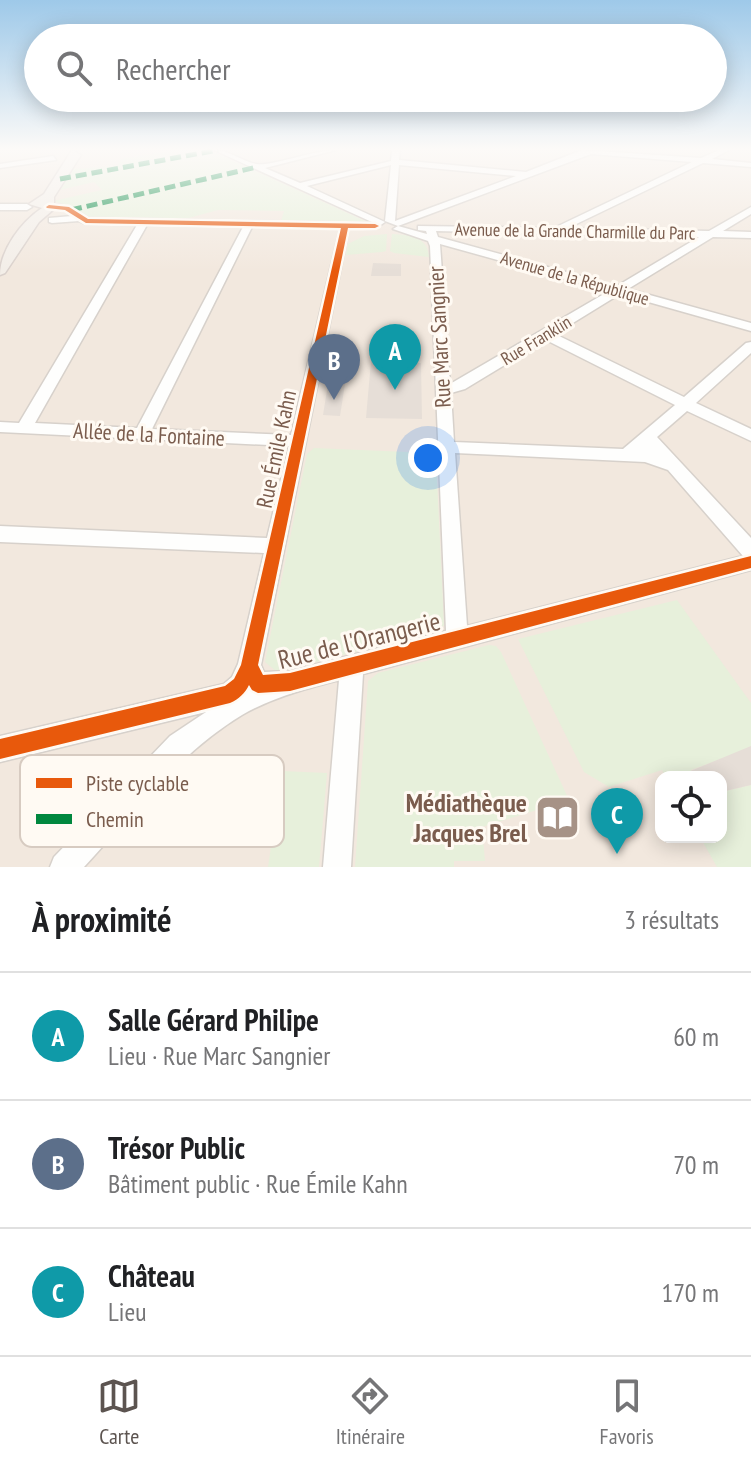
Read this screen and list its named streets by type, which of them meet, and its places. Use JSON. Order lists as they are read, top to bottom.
{
  "streets": {
    "street": [
      "Avenue de la Grande Charmille du Parc",
      "Avenue de la République",
      "Rue Marc Sangnier",
      "Rue Franklin",
      "Allée de la Fontaine",
      "Rue Émile Kahn",
      "Rue de l'Orangerie"
    ]
  },
  "crossings": [
    ["Avenue de la Grande Charmille du Parc", "Avenue de la République"],
    ["Avenue de la Grande Charmille du Parc", "Rue Marc Sangnier"],
    ["Avenue de la Grande Charmille du Parc", "Rue Franklin"],
    ["Avenue de la République", "Rue Marc Sangnier"],
    ["Avenue de la République", "Rue Franklin"],
    ["Rue Marc Sangnier", "Rue Franklin"],
    ["Rue Marc Sangnier", "Rue de l'Orangerie"],
    ["Allée de la Fontaine", "Rue Émile Kahn"],
    ["Rue Émile Kahn", "Rue de l'Orangerie"]
  ],
  "places": {
    "library": ["Médiathèque Jacques Brel"]
  },
  "legend": ["Piste cyclable", "Chemin"],
  "page": {
    "search": "Rechercher",
    "pins": ["A", "B", "C"],
    "heading": ["À proximité", "3 résultats"],
    "list": [
      {
        "mark": "A",
        "name": "Salle Gérard Philipe",
        "note": "Lieu · Rue Marc Sangnier",
        "value": "60 m"
      },
      {
        "mark": "B",
        "name": "Trésor Public",
        "note": "Bâtiment public · Rue Émile Kahn",
        "value": "70 m"
      },
      {
        "mark": "C",
        "name": "Château",
        "note": "Lieu",
        "value": "170 m"
      }
    ],
    "nav": ["Carte", "Itinéraire", "Favoris"]
  }
}
